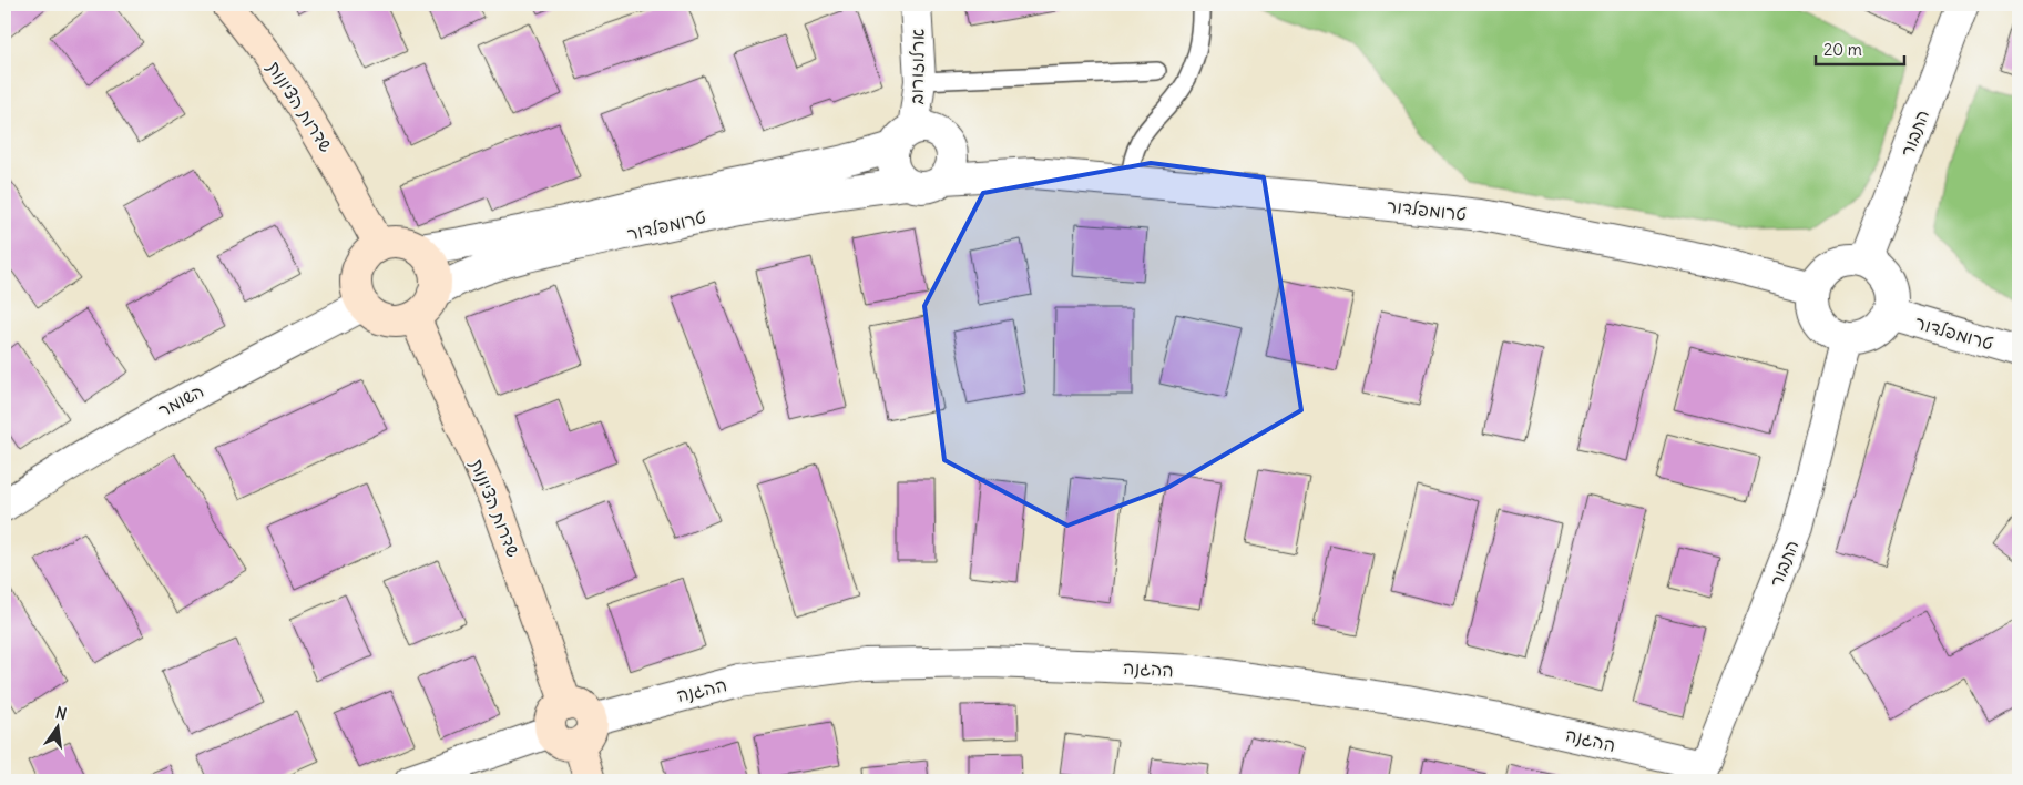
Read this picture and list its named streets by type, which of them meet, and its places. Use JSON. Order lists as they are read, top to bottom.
{
  "streets": {
    "street": [
      "ארלוזורוב",
      "שדרות הציונות",
      "התבור",
      "טרומפלדור",
      "השומר",
      "ההגנה"
    ]
  },
  "crossings": [
    ["ארלוזורוב", "טרומפלדור"],
    ["שדרות הציונות", "טרומפלדור"],
    ["שדרות הציונות", "השומר"],
    ["שדרות הציונות", "ההגנה"],
    ["התבור", "טרומפלדור"],
    ["התבור", "ההגנה"],
    ["טרומפלדור", "השומר"]
  ],
  "scale_bar": "20 m",
  "north": "top"
}
